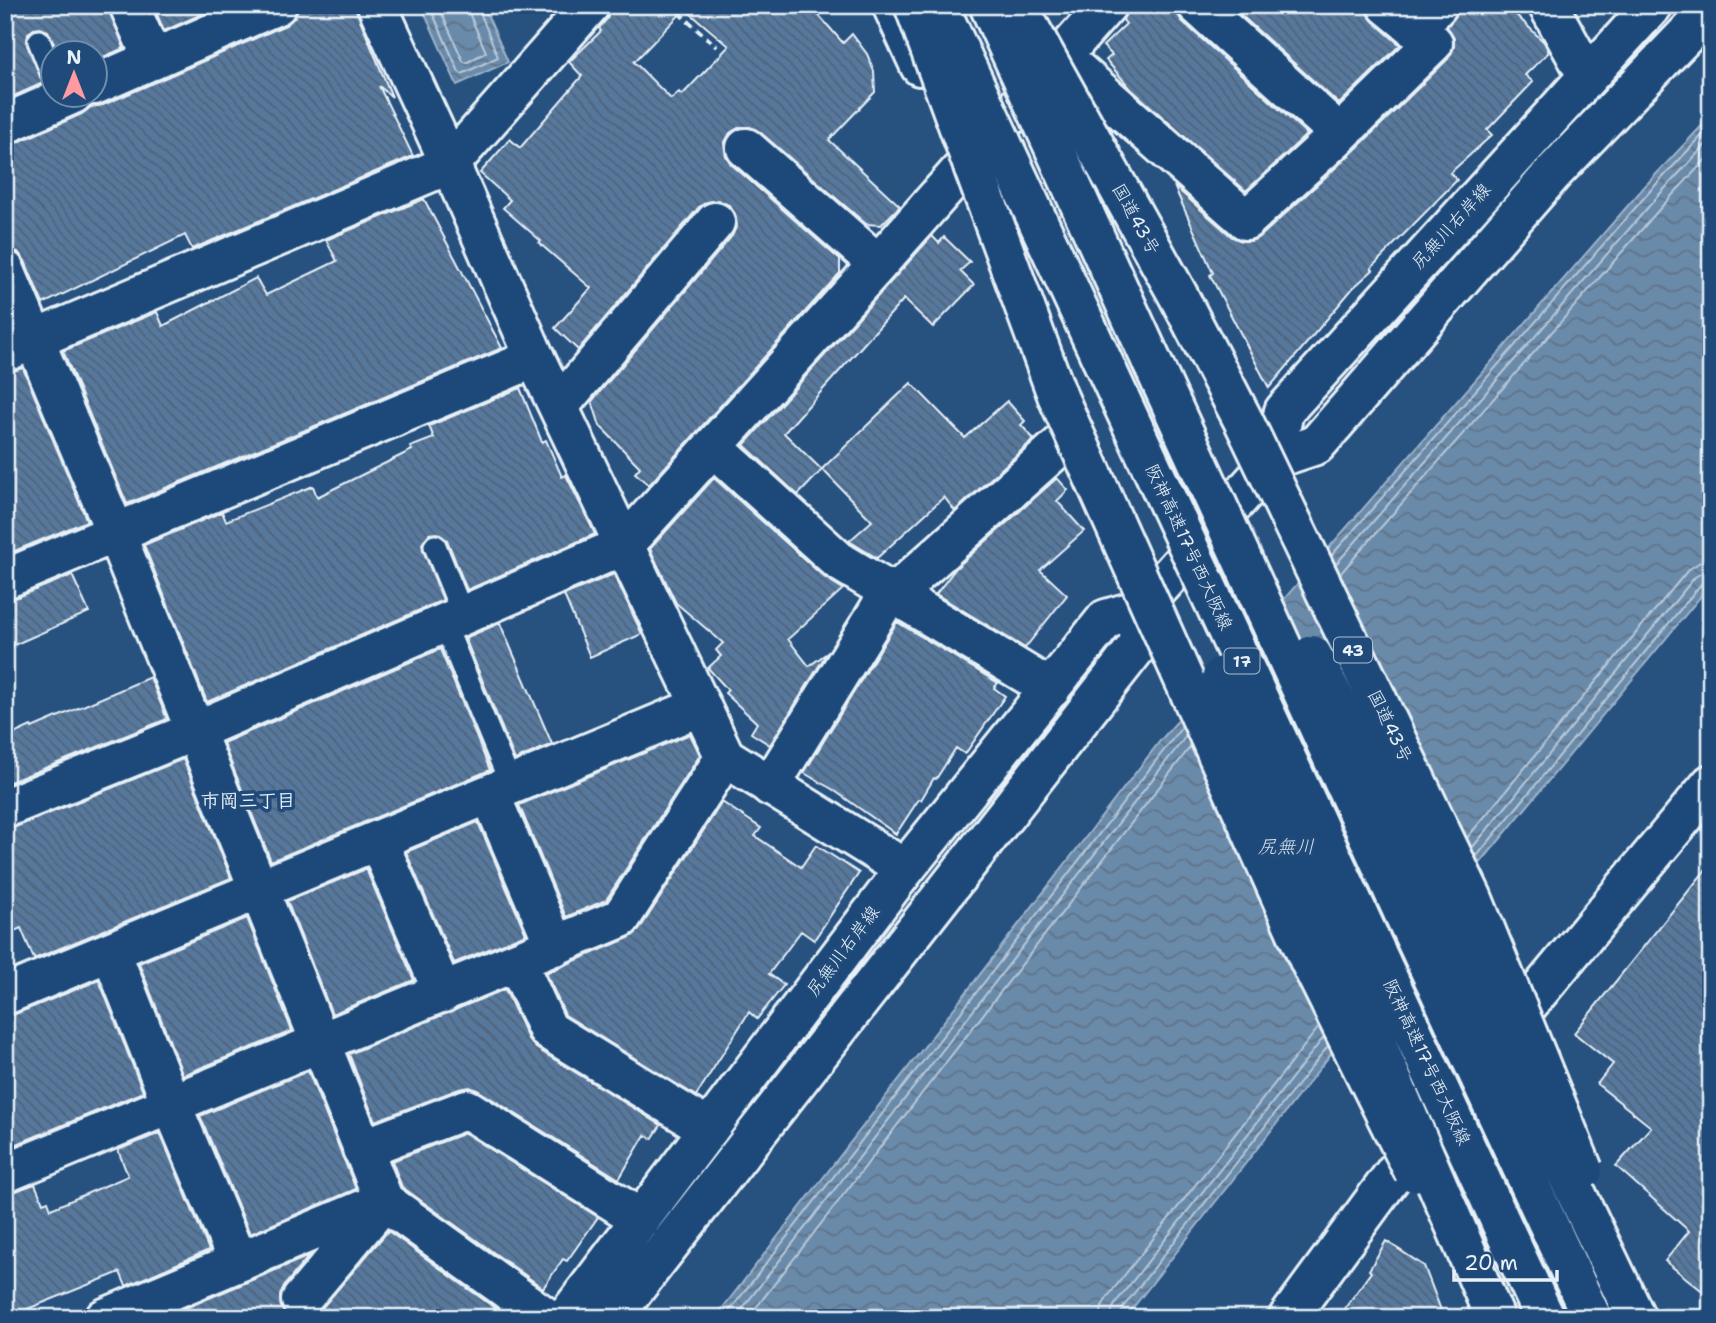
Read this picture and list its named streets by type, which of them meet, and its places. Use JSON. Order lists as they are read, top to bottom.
{
  "streets": {
    "main road": [
      "国道43号",
      "尻無川右岸線",
      "阪神高速17号西大阪線",
      "43",
      "17"
    ]
  },
  "districts": ["市岡三丁目"],
  "water": ["尻無川"],
  "scale_bar": "20 m",
  "north": "top"
}
